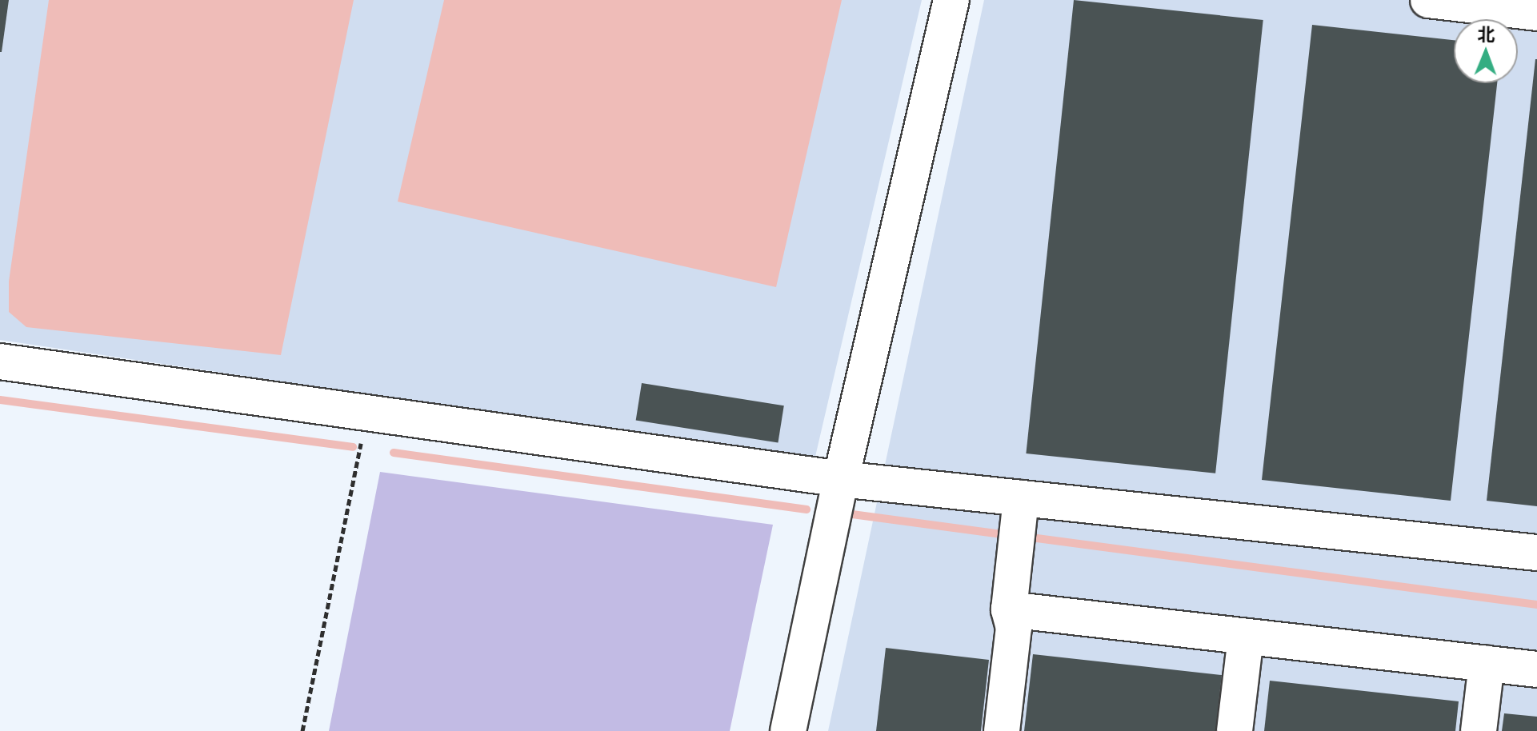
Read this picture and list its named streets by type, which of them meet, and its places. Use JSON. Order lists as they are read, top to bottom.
{
  "north": "top"
}
